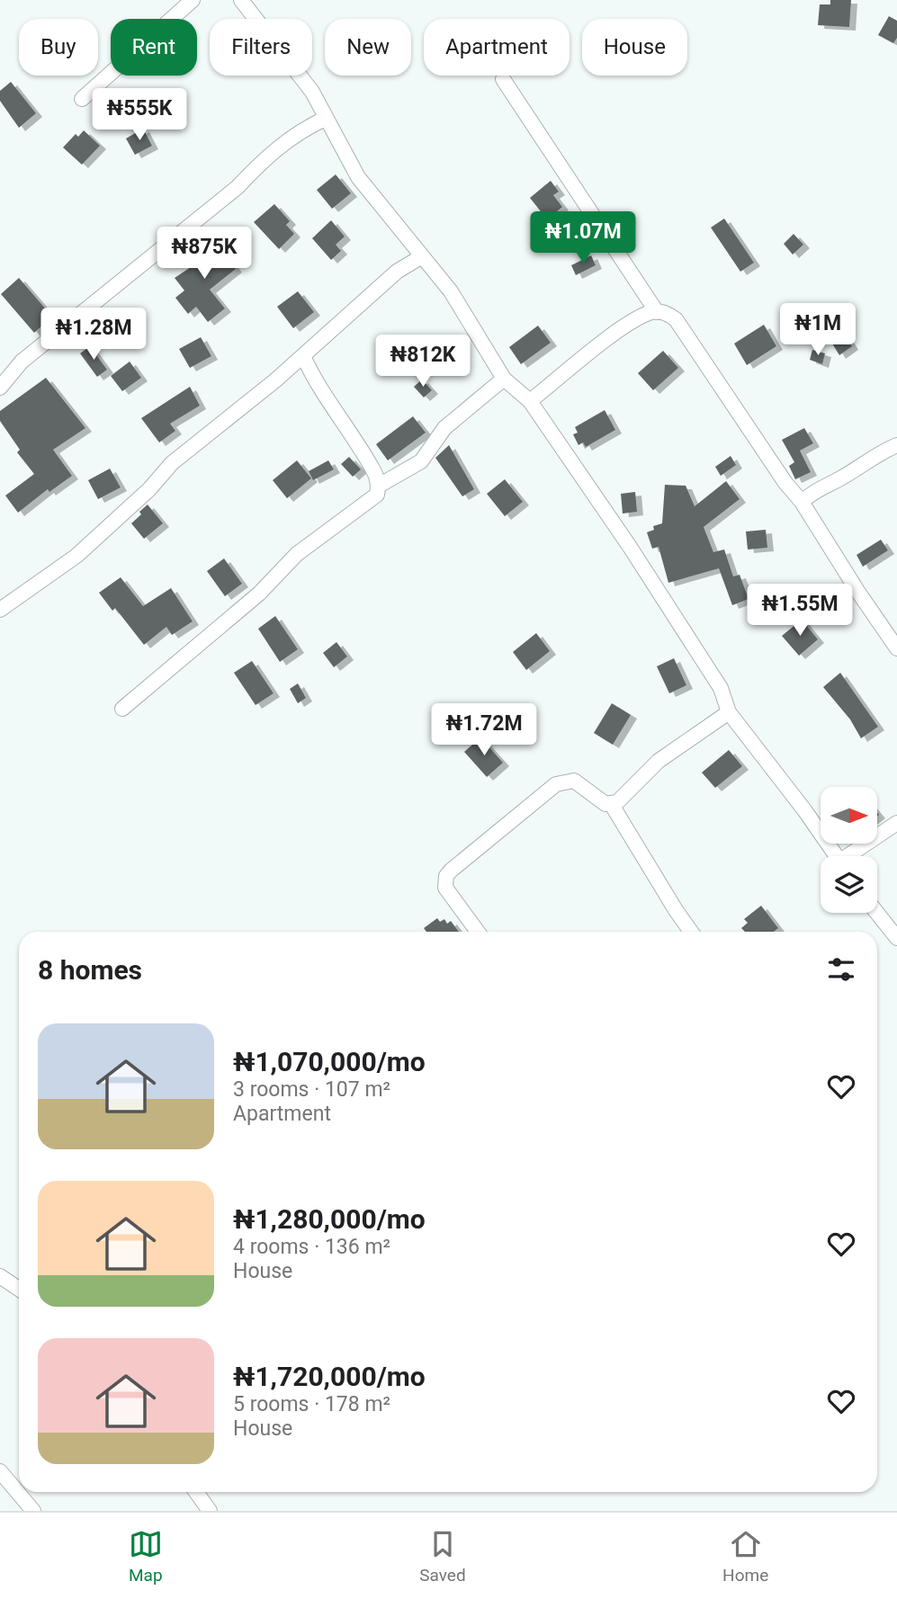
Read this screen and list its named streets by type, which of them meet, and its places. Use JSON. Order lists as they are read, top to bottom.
{
  "north": "right",
  "page": {
    "chip": [
      "Buy",
      "Rent",
      "Filters",
      "New",
      "Apartment",
      "House"
    ],
    "price": [
      "₦555K",
      "₦1.07M",
      "₦875K",
      "₦1M",
      "₦1.28M",
      "₦812K",
      "₦1.55M",
      "₦1.72M"
    ],
    "heading": "8 homes",
    "list": [
      {
        "name": "₦1,070,000/mo",
        "note": "3 rooms · 107 m² · Apartment"
      },
      {
        "name": "₦1,280,000/mo",
        "note": "4 rooms · 136 m² · House"
      },
      {
        "name": "₦1,720,000/mo",
        "note": "5 rooms · 178 m² · House"
      }
    ],
    "tabs": ["Map", "Saved", "Home"]
  }
}
